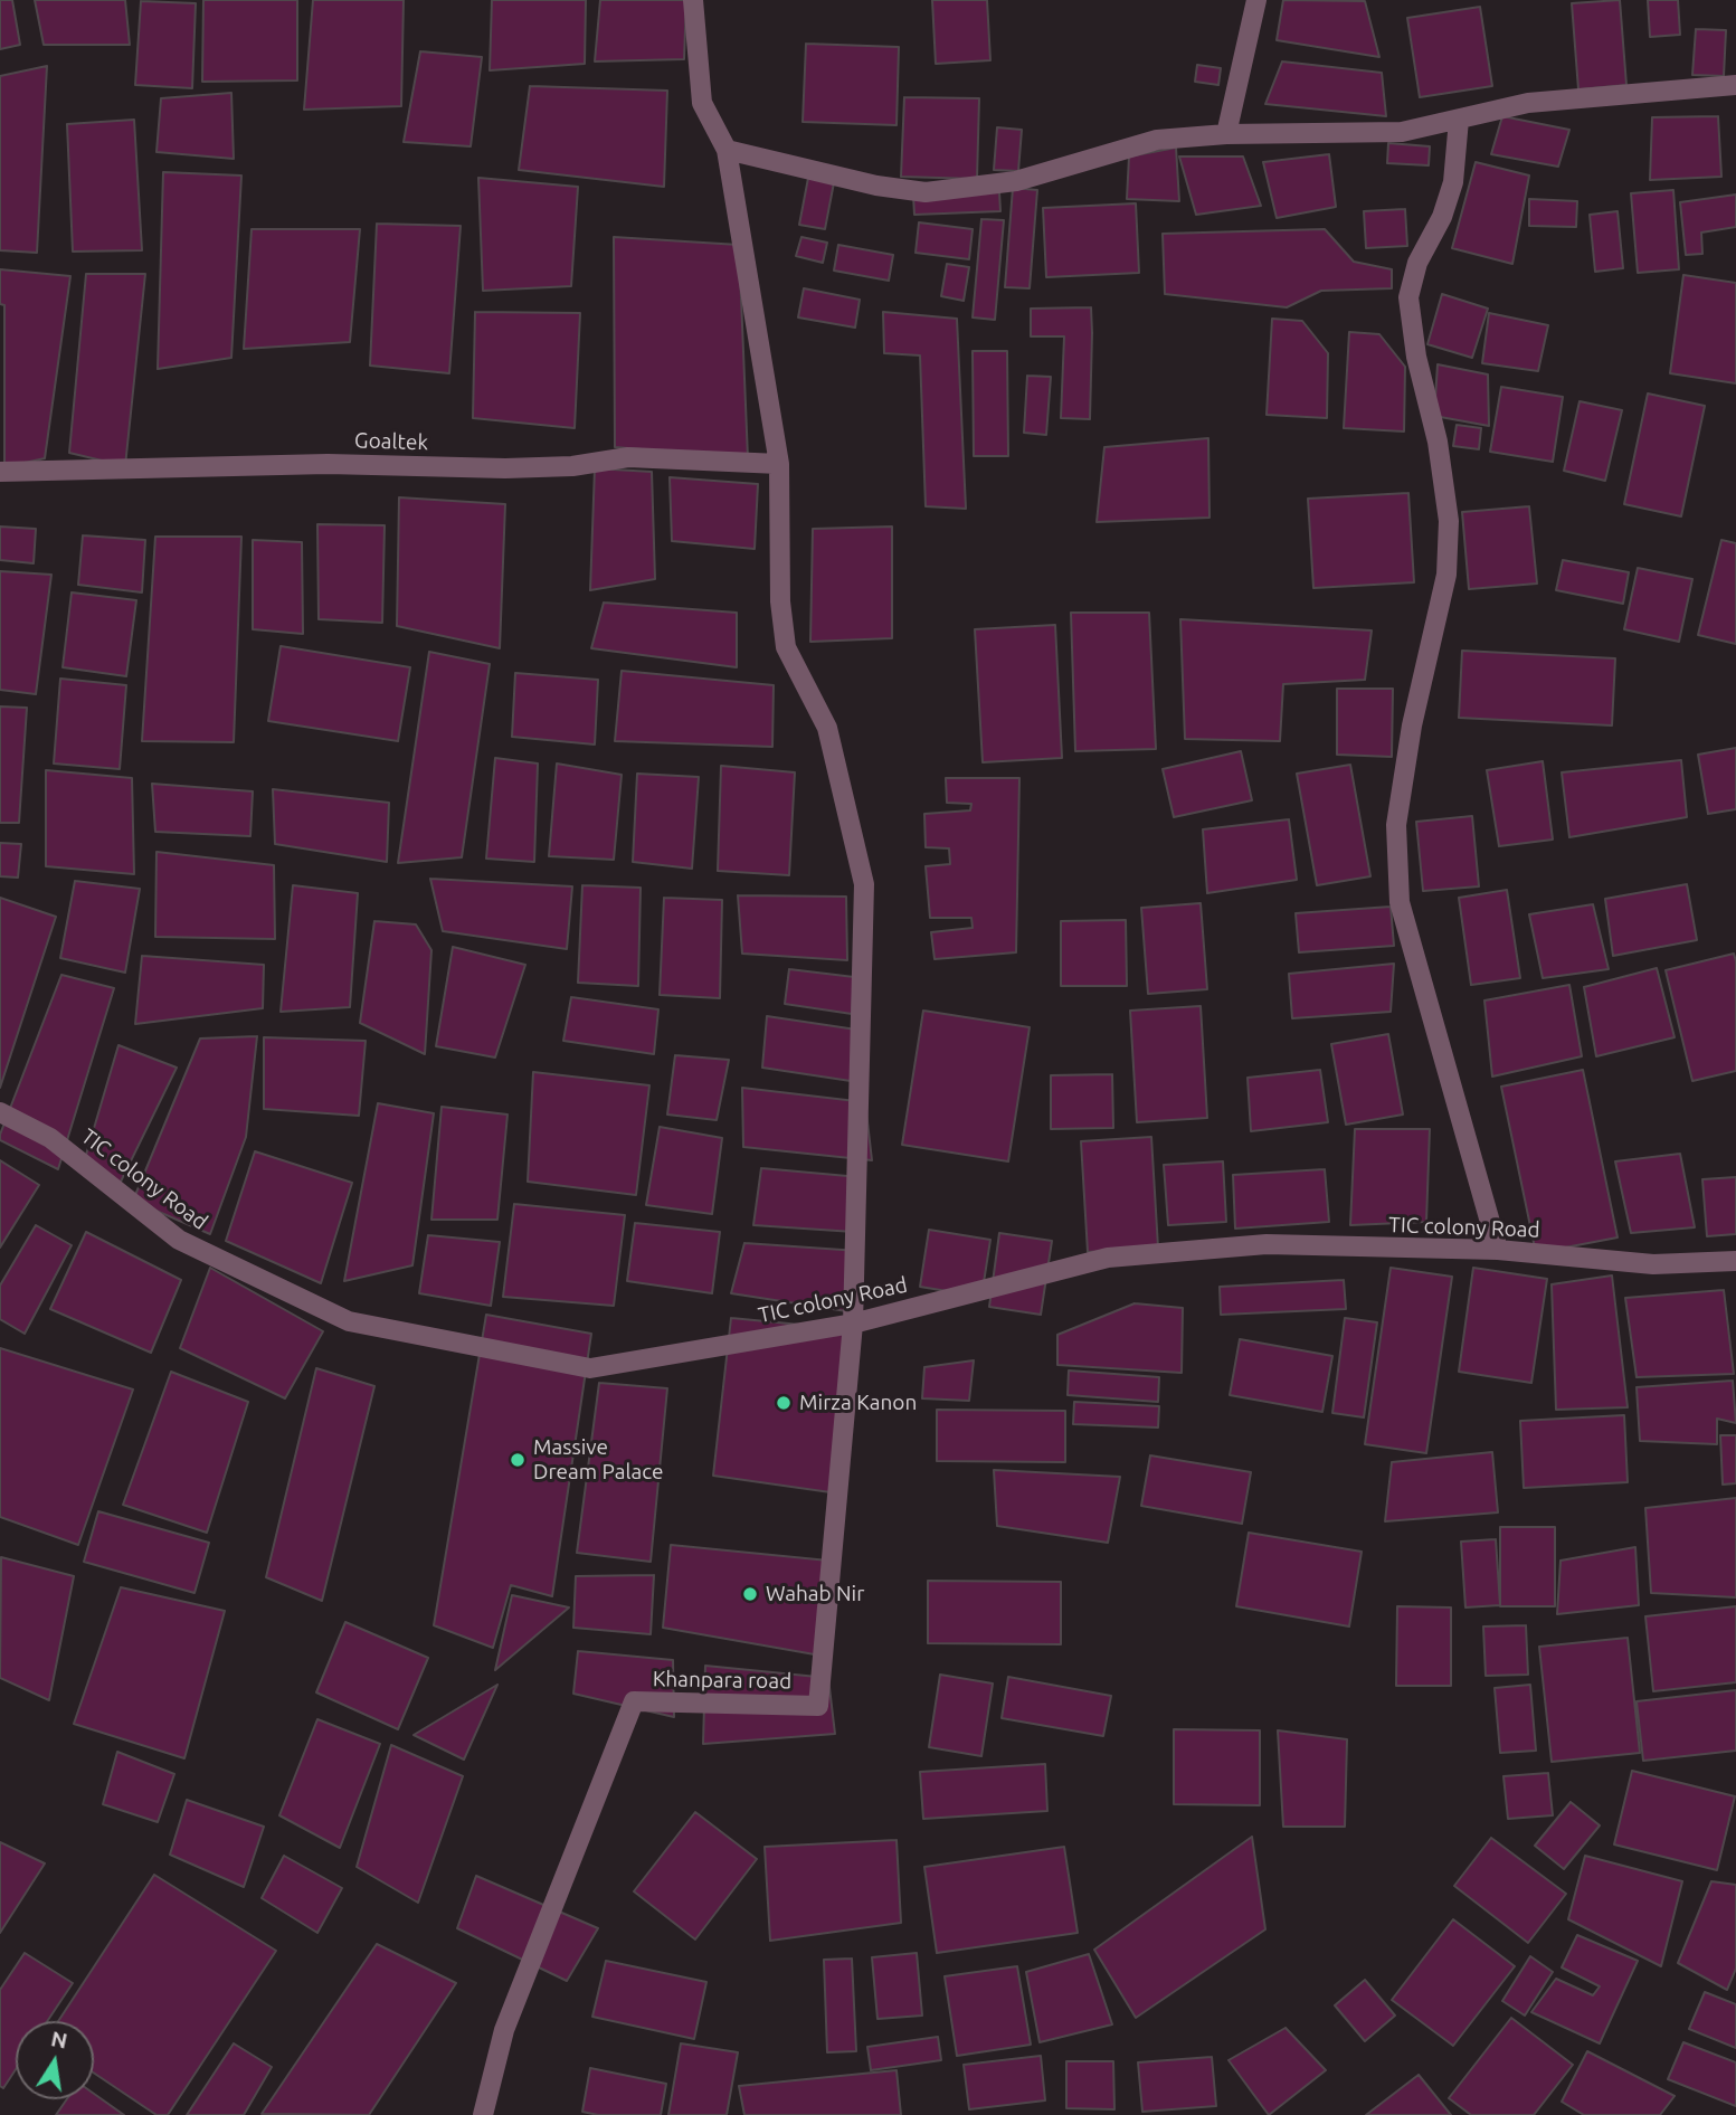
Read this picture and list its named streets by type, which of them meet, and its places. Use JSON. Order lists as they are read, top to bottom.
{
  "streets": {
    "street": ["Goaltek", "TIC colony Road", "Khanpara road"]
  },
  "crossings": [
    ["TIC colony Road", "Khanpara road"]
  ],
  "places": ["Mirza Kanon", "Massive Dream Palace", "Wahab Nir"],
  "north": "top"
}
